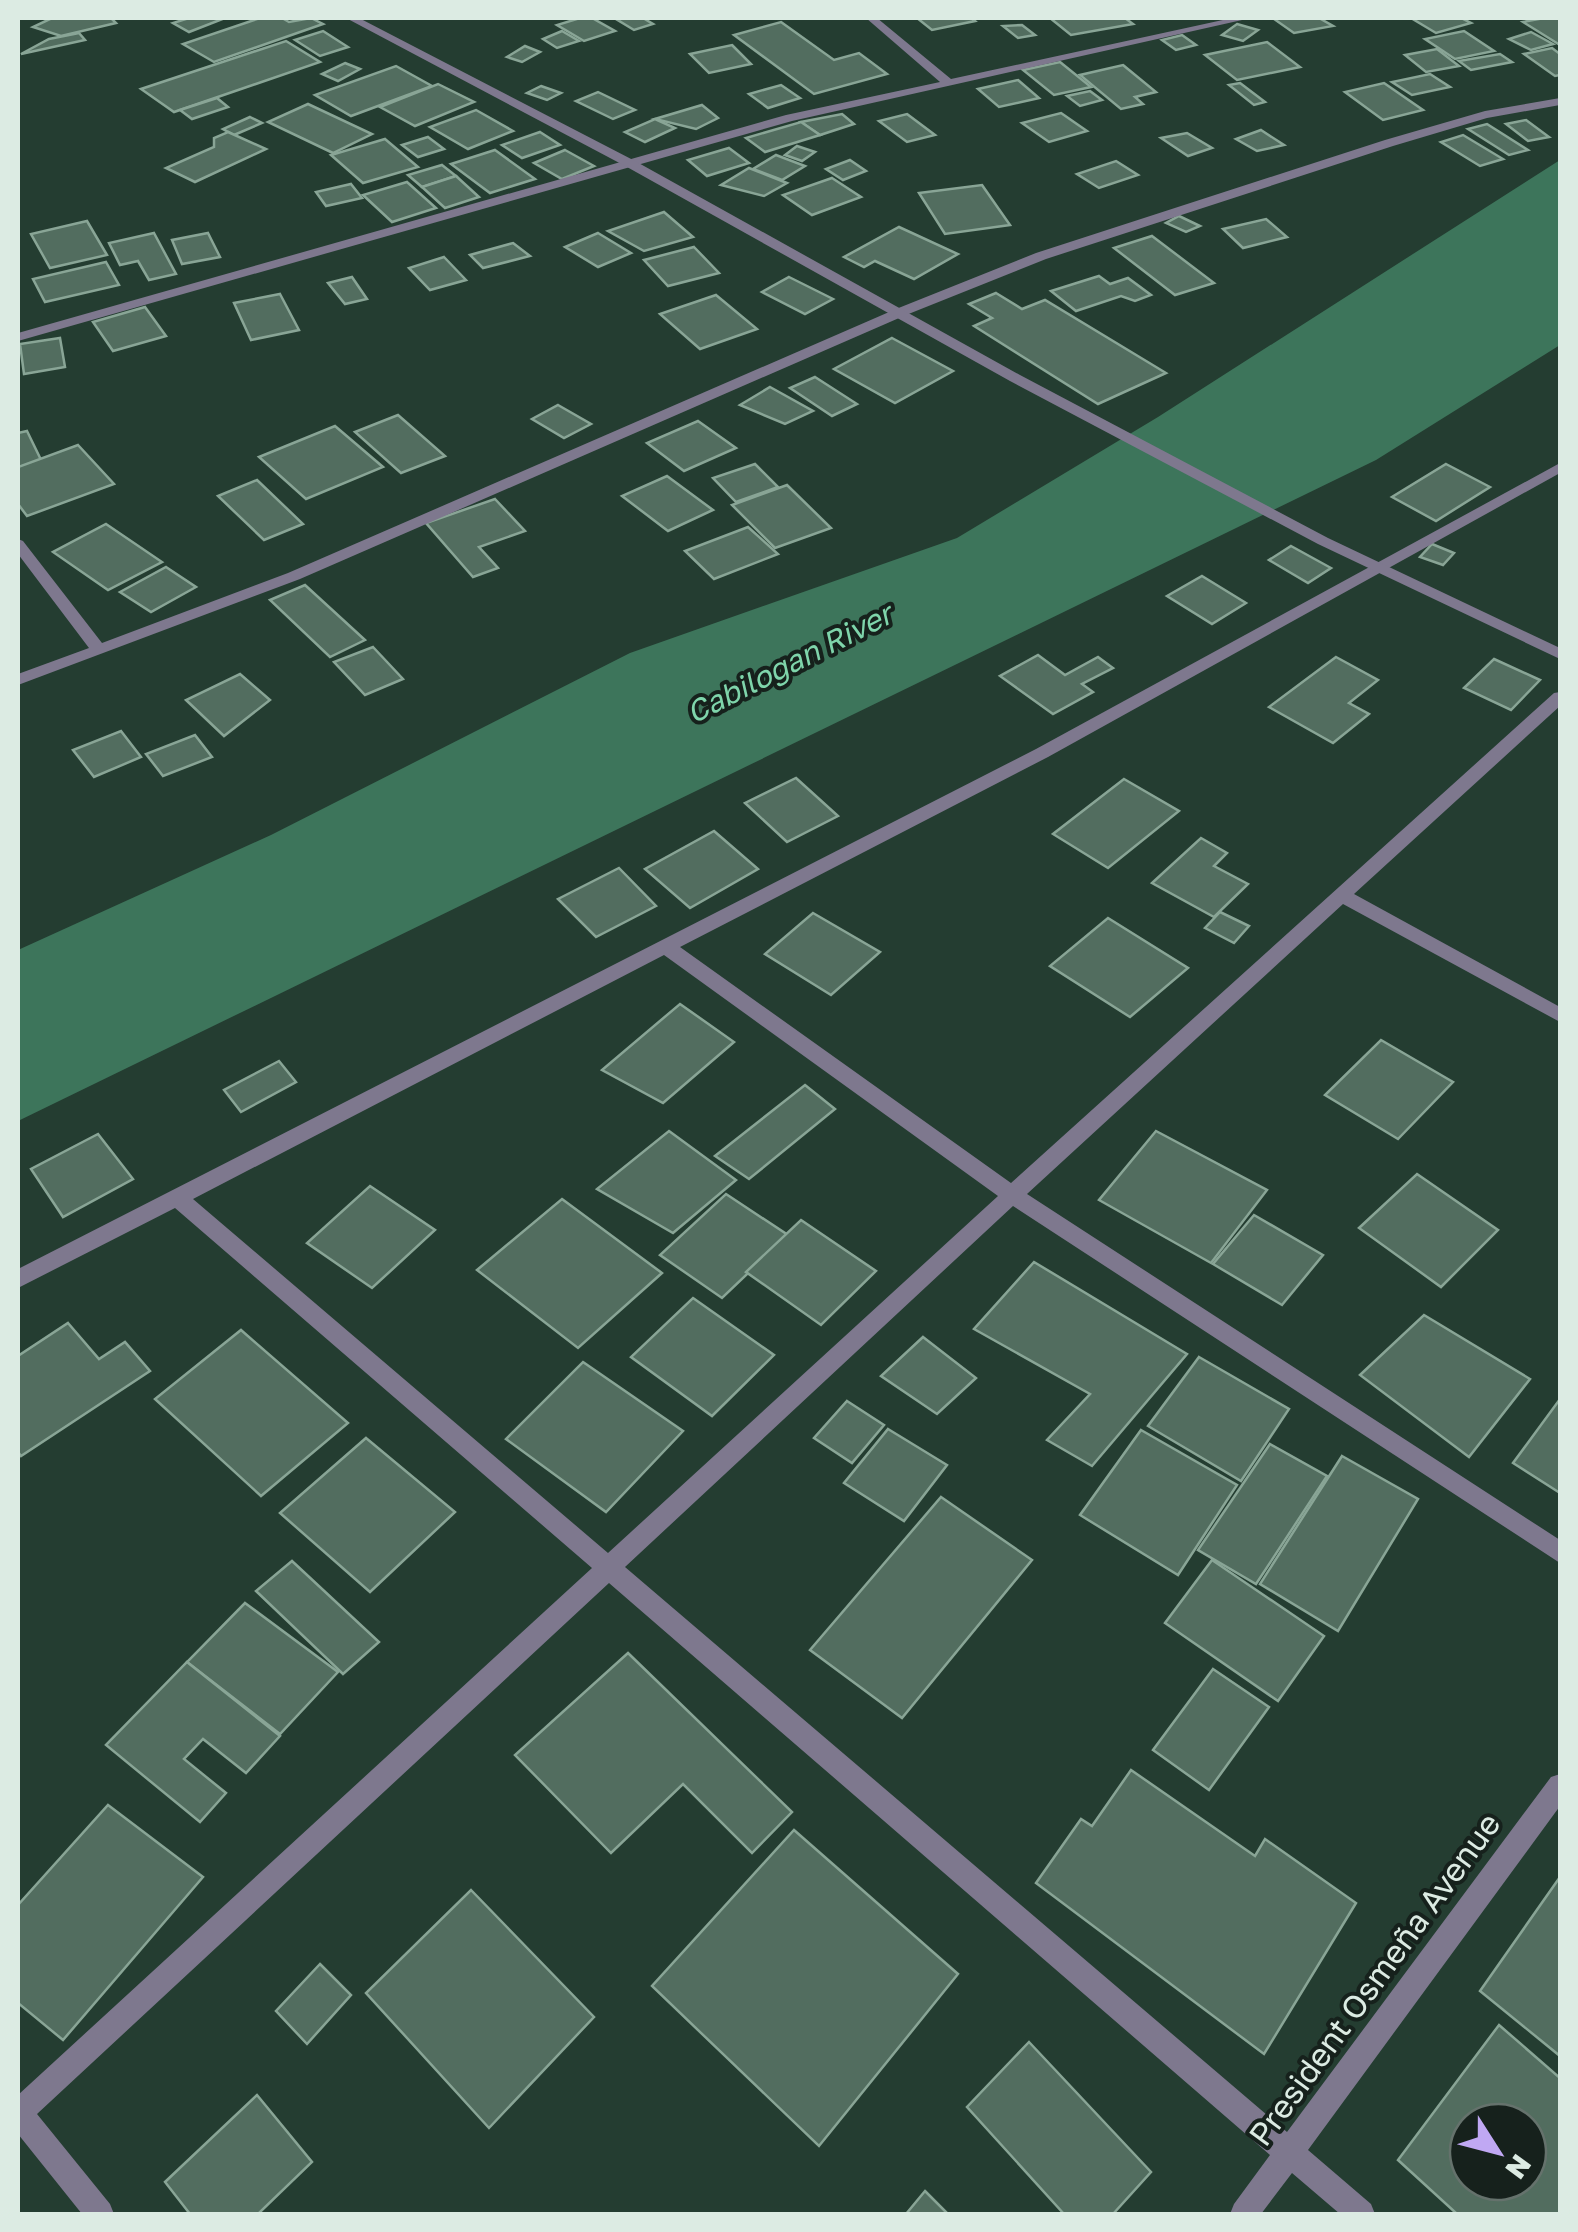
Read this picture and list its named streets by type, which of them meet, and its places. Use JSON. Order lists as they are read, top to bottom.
{
  "streets": {
    "street": ["President Osmeña Avenue"]
  },
  "water": ["Cabilogan River"],
  "north": "bottom right"
}
